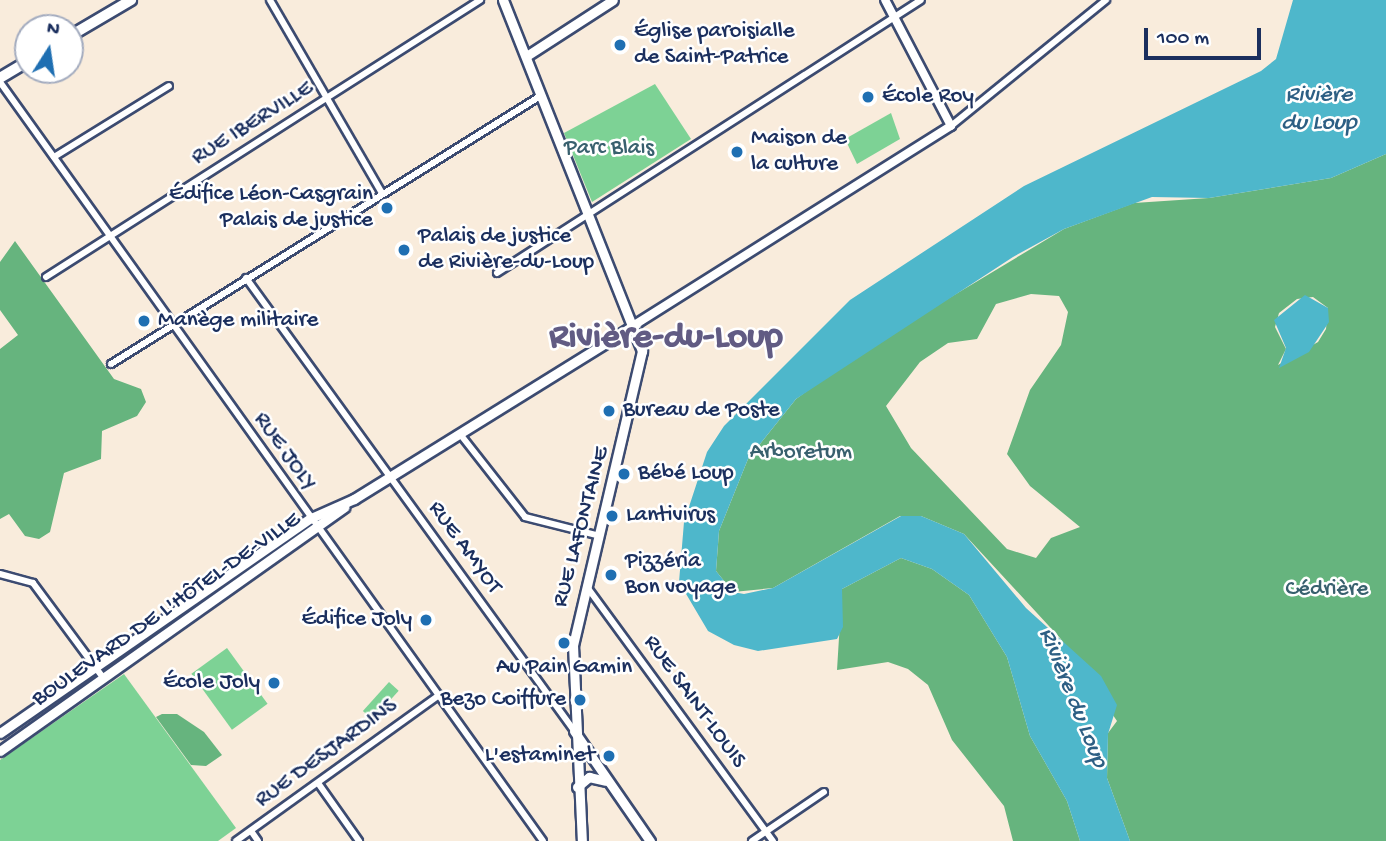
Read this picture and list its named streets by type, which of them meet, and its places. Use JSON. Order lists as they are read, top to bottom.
{
  "streets": {
    "main road": ["RUE LAFONTAINE", "RUE AMYOT", "BOULEVARD DE L'HÔTEL-DE-VILLE"],
    "street": [
      "RUE IBERVILLE",
      "RUE JOLY",
      "RUE SAINT-LOUIS",
      "RUE DESJARDINS"
    ]
  },
  "crossings": [
    ["RUE IBERVILLE", "RUE JOLY"],
    ["RUE JOLY", "BOULEVARD DE L'HÔTEL-DE-VILLE"],
    ["RUE JOLY", "RUE DESJARDINS"],
    ["RUE LAFONTAINE", "RUE AMYOT"],
    ["RUE LAFONTAINE", "BOULEVARD DE L'HÔTEL-DE-VILLE"],
    ["RUE LAFONTAINE", "RUE SAINT-LOUIS"],
    ["RUE AMYOT", "BOULEVARD DE L'HÔTEL-DE-VILLE"]
  ],
  "districts": ["Rivière-du-Loup"],
  "water": ["Rivière du Loup"],
  "parks": ["Parc Blais", "Arboretum", "Cédrière"],
  "places": [
    "Église paroisialle de Saint-Patrice",
    "École Roy",
    "Maison de la culture",
    "Édifice Léon-Casgrain Palais de justice",
    "Palais de justice de Rivière-du-Loup",
    "Manège militaire",
    "Bureau de Poste",
    "Bébé Loup",
    "Lantivirus",
    "Pizzéria Bon voyage",
    "Édifice Joly",
    "Au Pain Gamin",
    "École Joly",
    "Bezo Coiffure",
    "L'estaminet"
  ],
  "scale_bar": "100 m",
  "north": "top"
}
